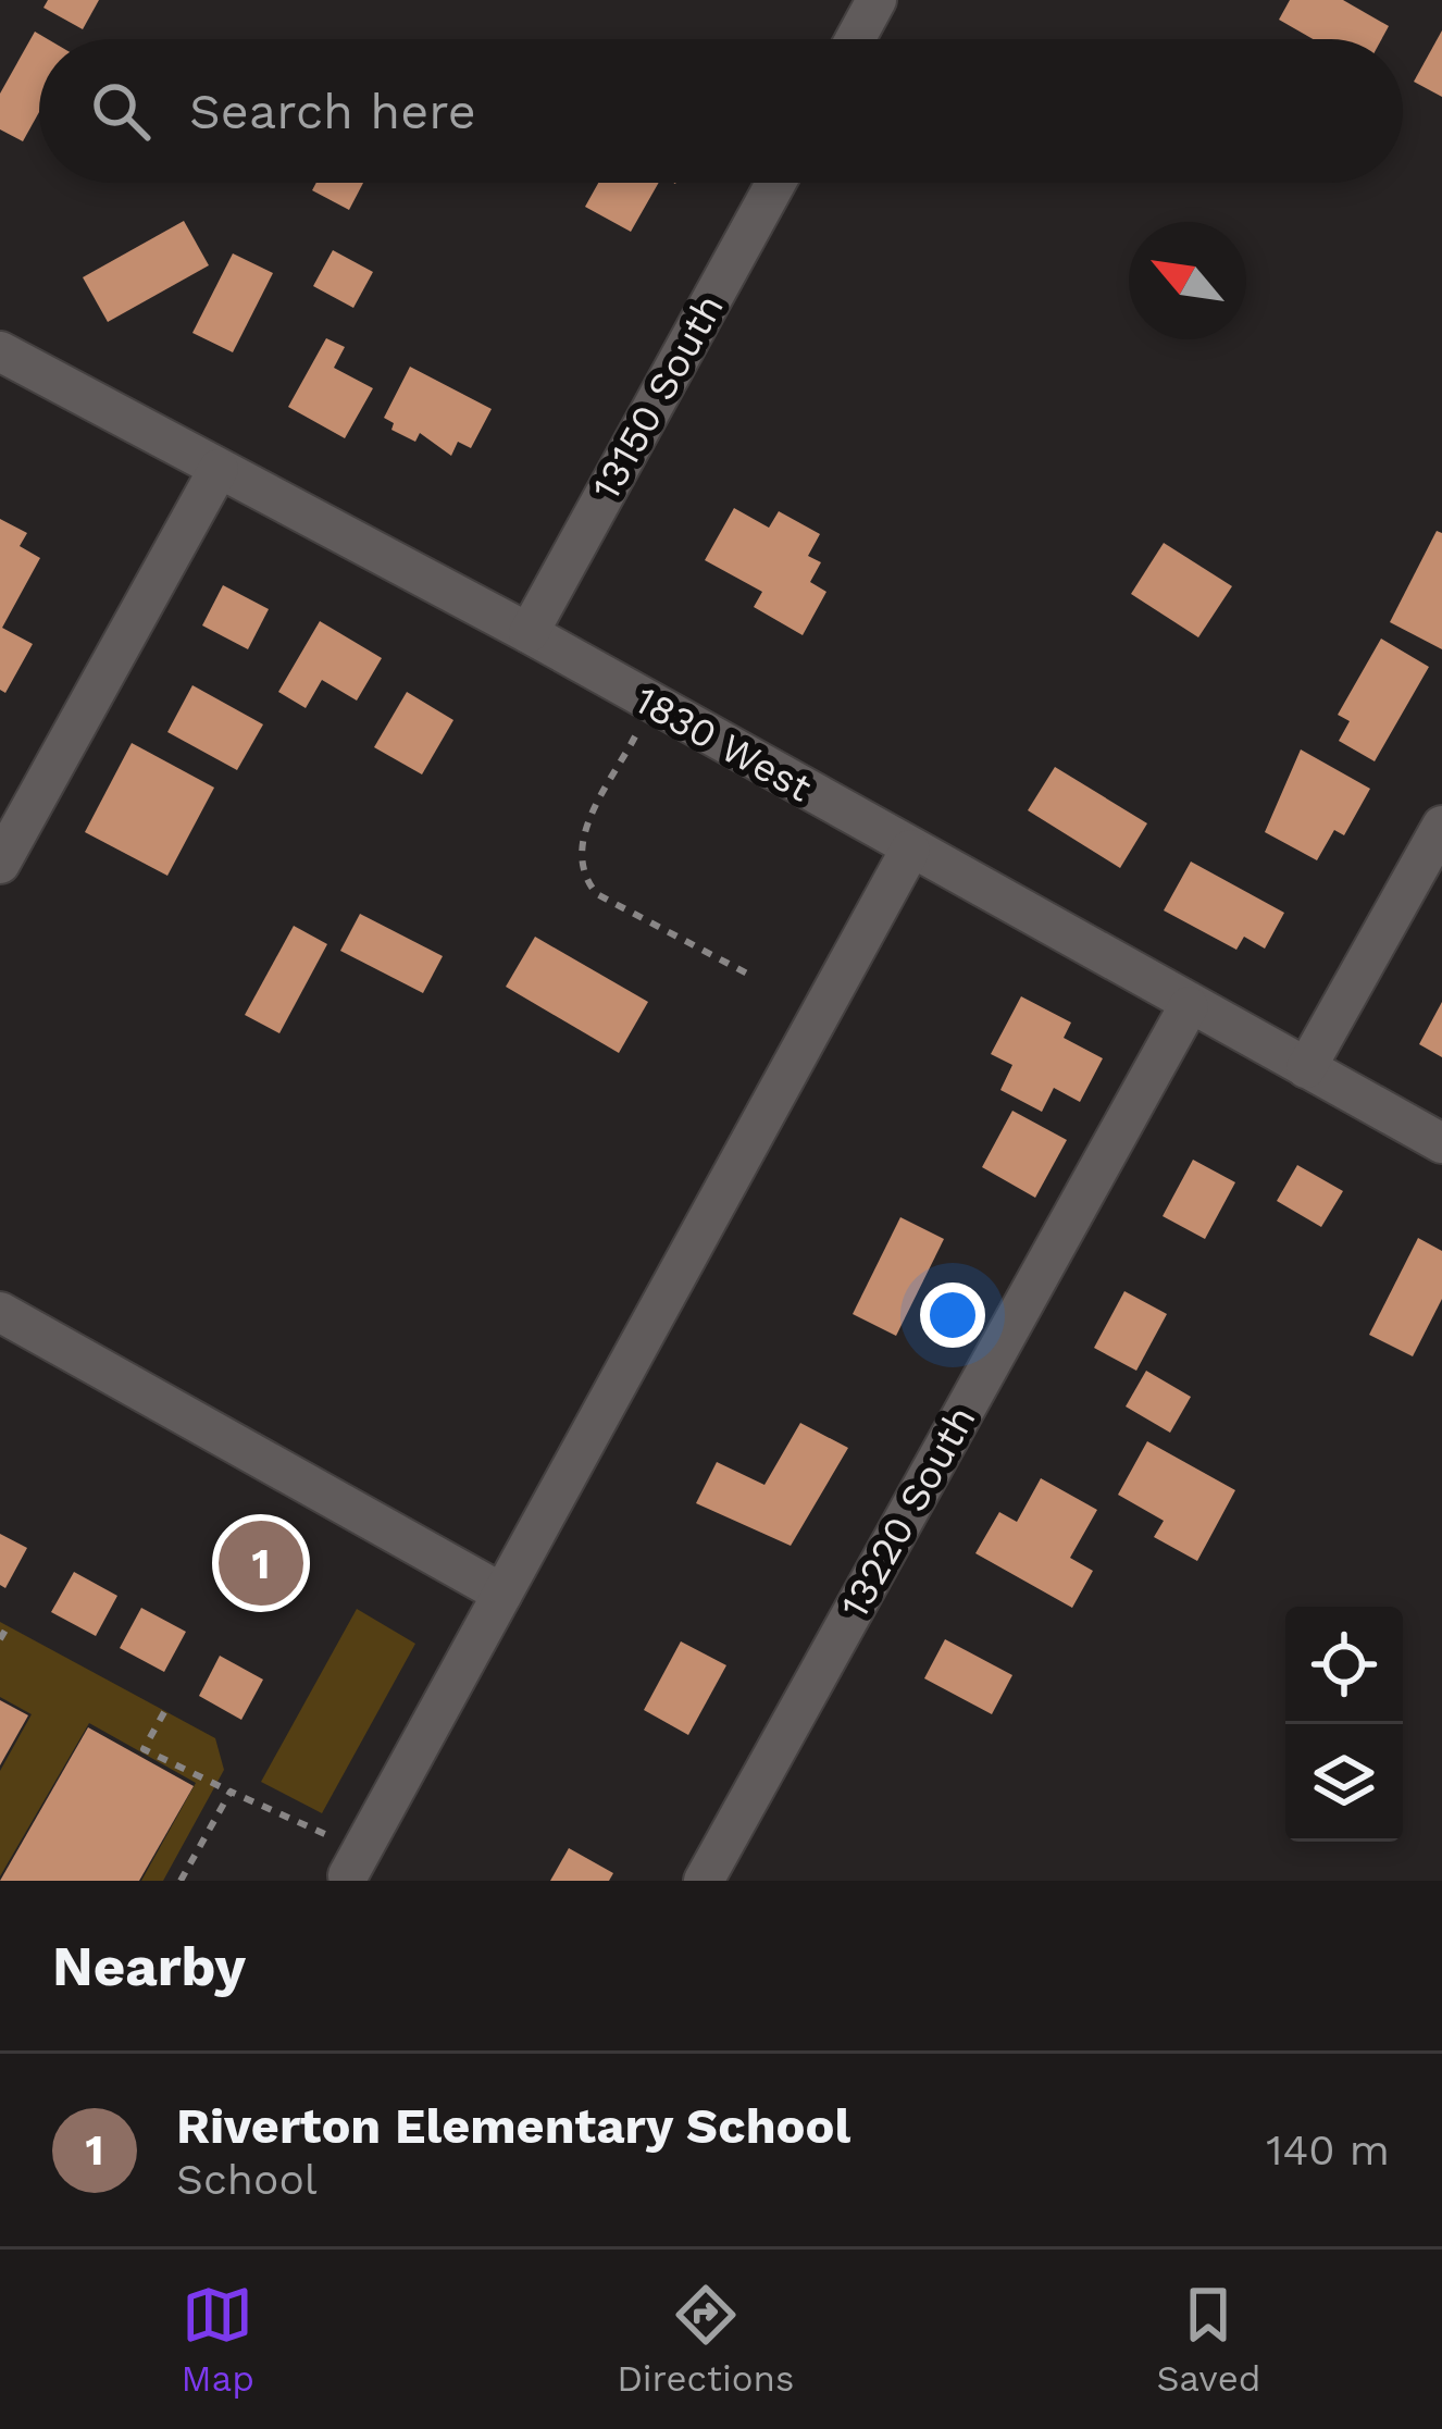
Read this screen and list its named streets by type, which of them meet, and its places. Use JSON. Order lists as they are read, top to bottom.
{
  "streets": {
    "street": ["13150 South", "1830 West", "13220 South"]
  },
  "crossings": [
    ["13150 South", "1830 West"],
    ["1830 West", "13220 South"]
  ],
  "north": "top left",
  "page": {
    "search": "Search here",
    "pins": "1",
    "heading": "Nearby",
    "list": [
      {
        "mark": "1",
        "name": "Riverton Elementary School",
        "note": "School",
        "value": "140 m"
      }
    ],
    "nav": ["Map", "Directions", "Saved"]
  }
}
